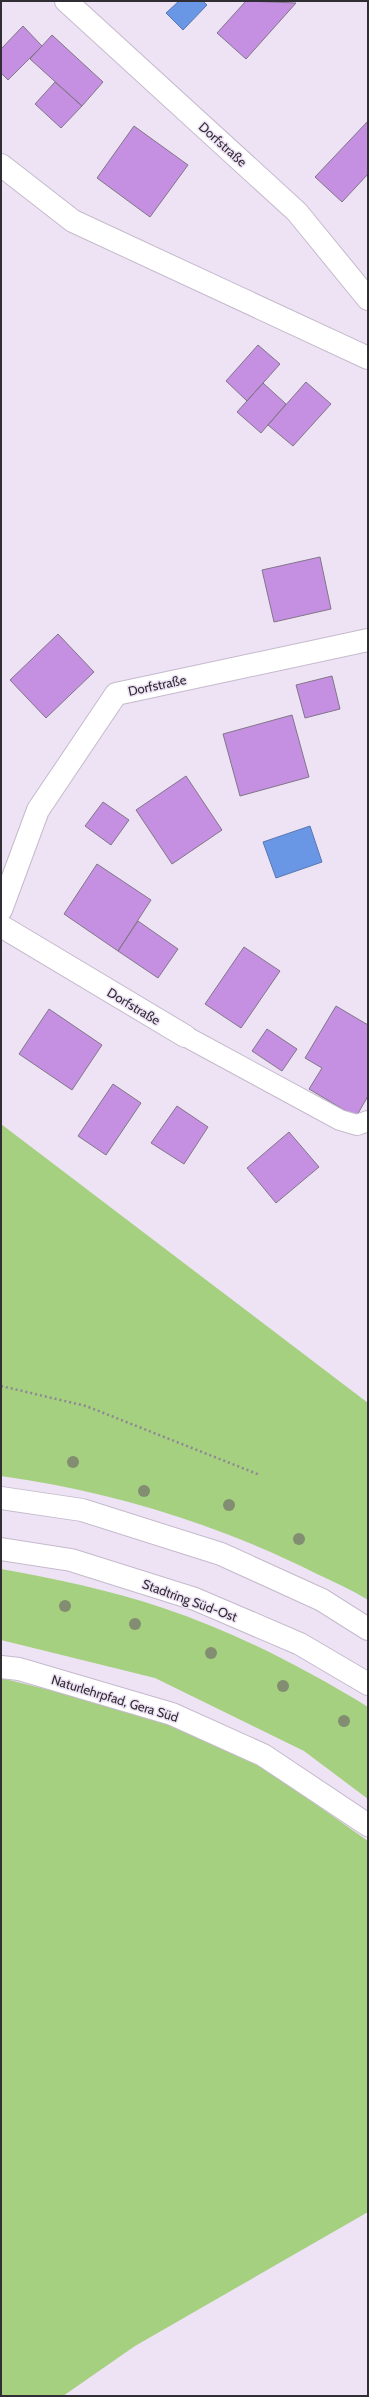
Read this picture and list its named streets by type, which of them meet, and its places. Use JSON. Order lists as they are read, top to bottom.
{
  "streets": {
    "street": ["Dorfstraße", "Stadtring Süd-Ost", "Naturlehrpfad, Gera Süd"]
  }
}
